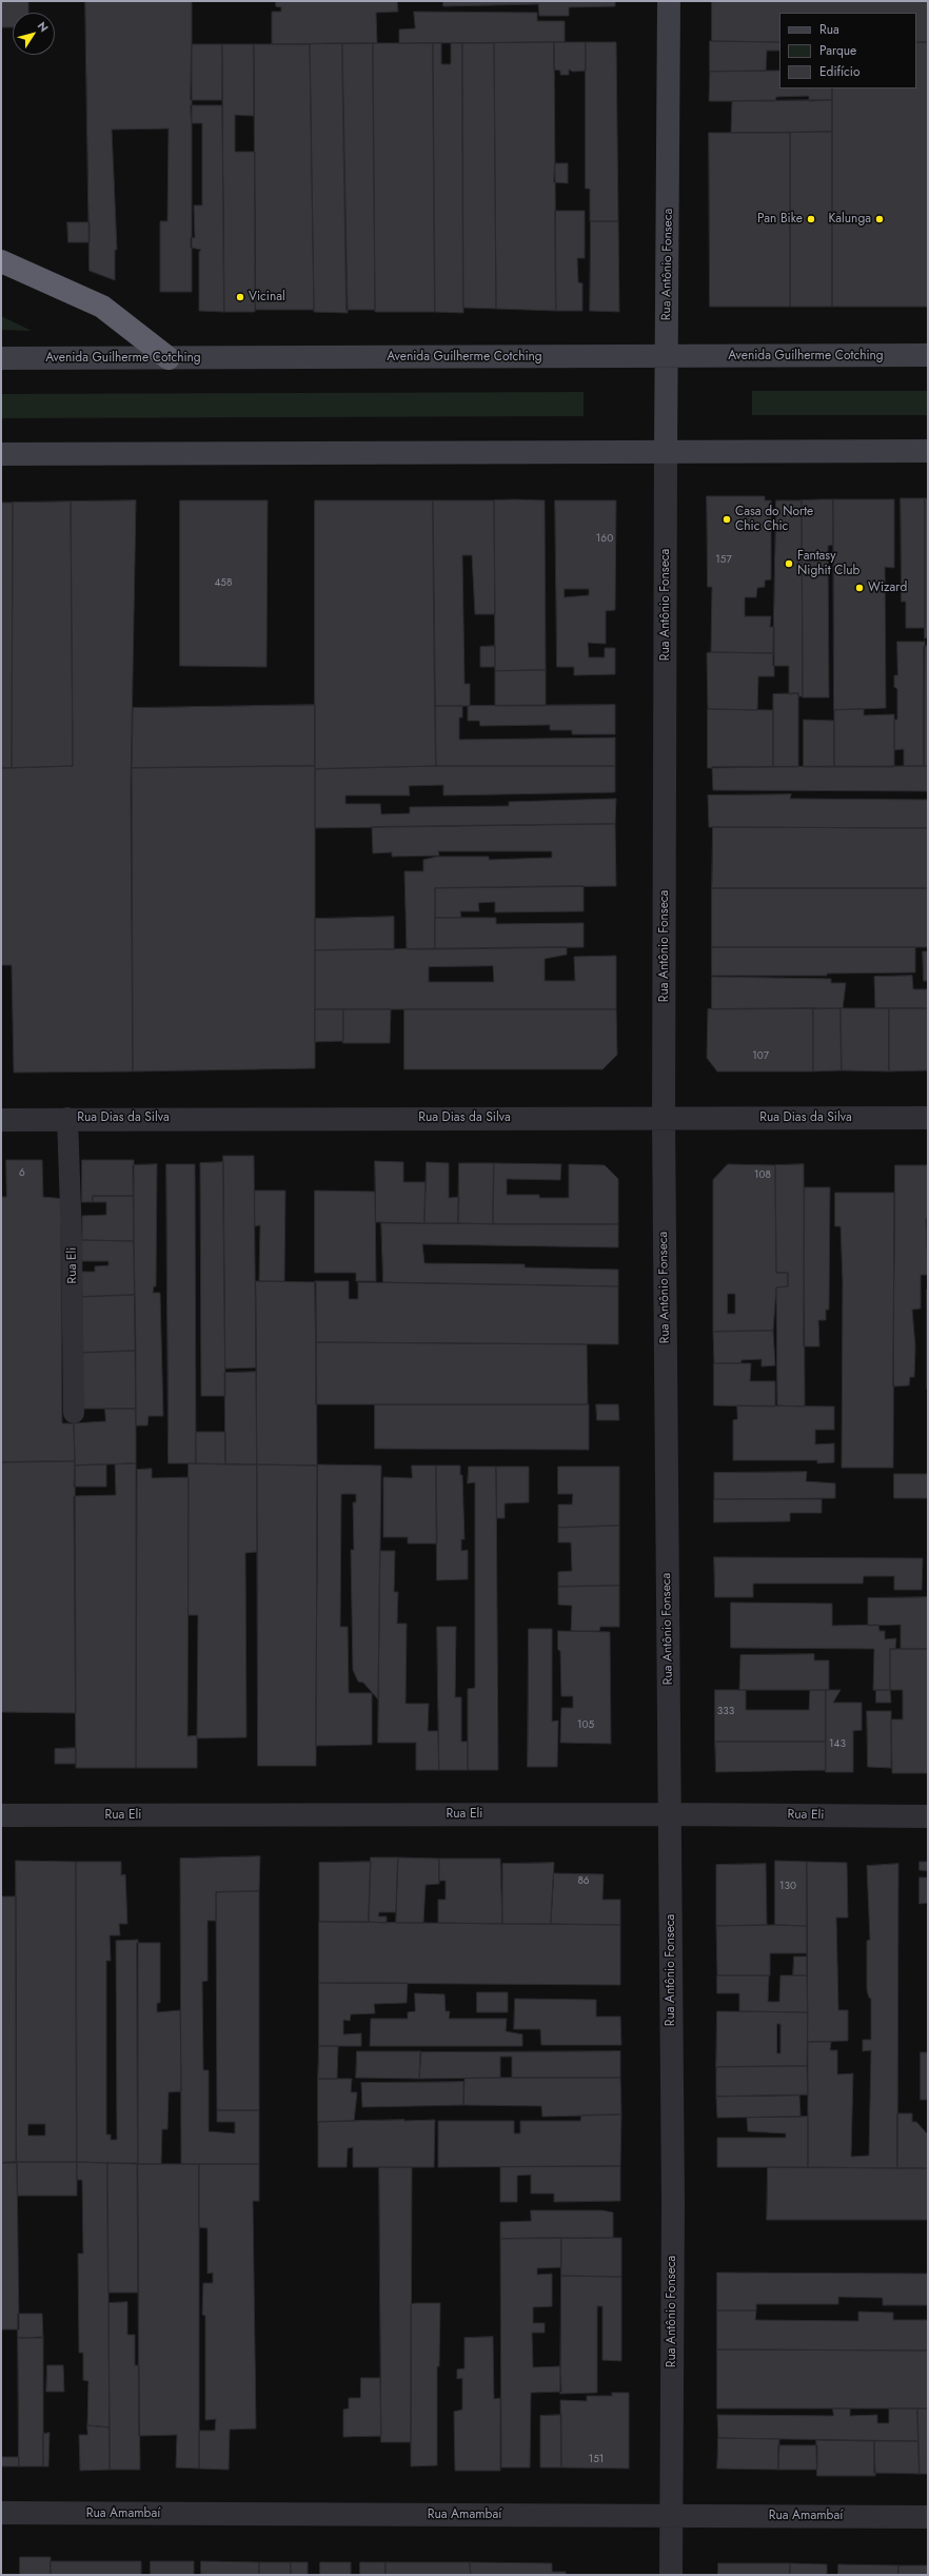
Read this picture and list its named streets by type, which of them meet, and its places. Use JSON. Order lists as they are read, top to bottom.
{
  "streets": {
    "main road": ["Rua Antônio Fonseca", "Avenida Guilherme Cotching"],
    "street": ["Rua Dias da Silva", "Rua Eli", "Rua Amambaí"]
  },
  "crossings": [
    ["Rua Antônio Fonseca", "Avenida Guilherme Cotching"],
    ["Rua Antônio Fonseca", "Rua Dias da Silva"],
    ["Rua Antônio Fonseca", "Rua Eli"],
    ["Rua Antônio Fonseca", "Rua Amambaí"],
    ["Rua Dias da Silva", "Rua Eli"]
  ],
  "places": [
    "Pan Bike",
    "Kalunga",
    "Vicinal",
    "Casa do Norte Chic Chic",
    "Fantasy Nighit Club",
    "Wizard"
  ],
  "house_numbers": [
    "160",
    "157",
    "458",
    "107",
    "6",
    "108",
    "333",
    "105",
    "143",
    "86",
    "130",
    "151"
  ],
  "legend": ["Rua", "Parque", "Edifício"],
  "north": "top right"
}
